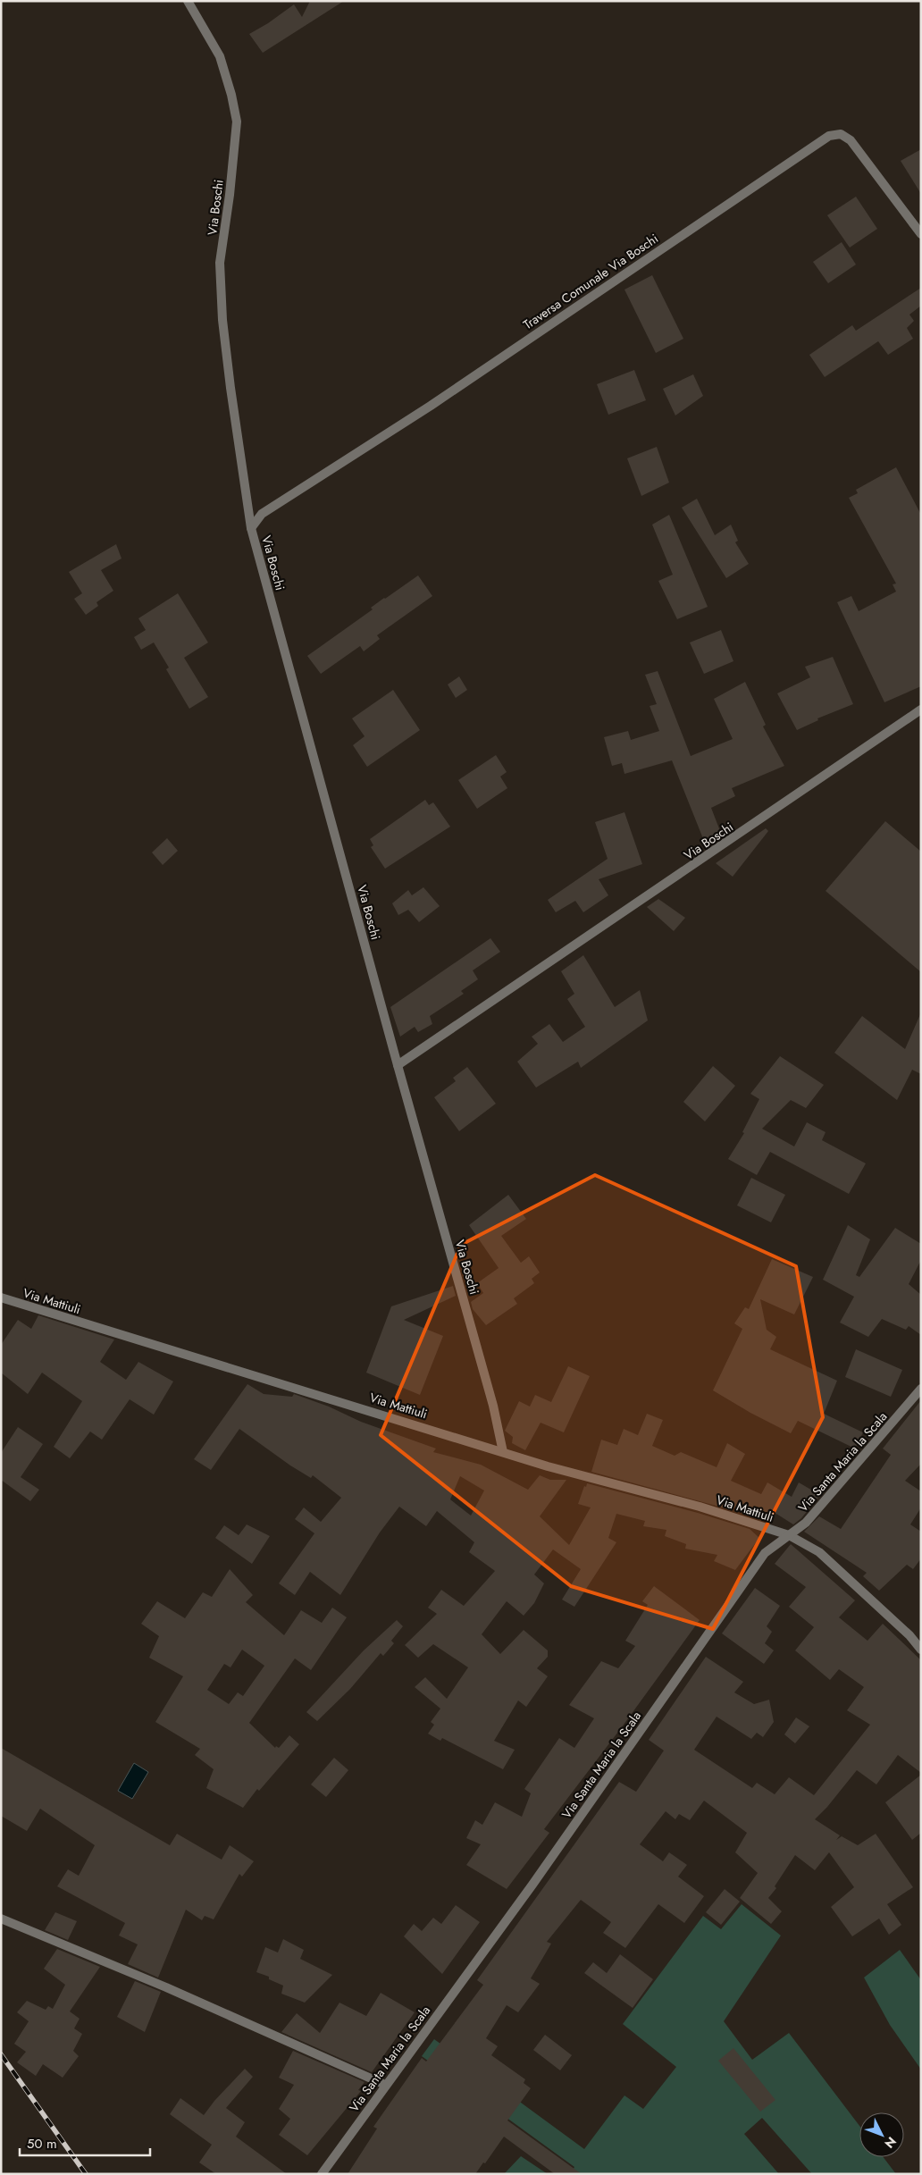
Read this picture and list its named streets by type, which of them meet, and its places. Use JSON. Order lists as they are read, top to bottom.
{
  "streets": {
    "street": [
      "Via Boschi",
      "Traversa Comunale Via Boschi",
      "Via Mattiuli",
      "Via Santa Maria la Scala"
    ]
  },
  "crossings": [
    ["Via Boschi", "Traversa Comunale Via Boschi"],
    ["Via Boschi", "Via Mattiuli"],
    ["Via Mattiuli", "Via Santa Maria la Scala"]
  ],
  "scale_bar": "50 m",
  "north": "bottom right"
}
